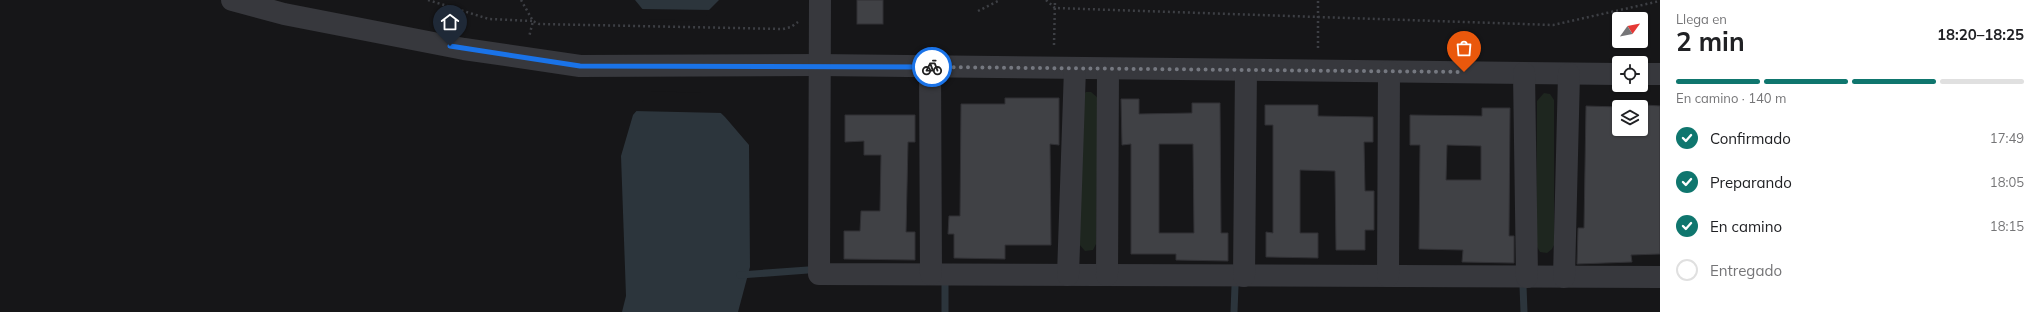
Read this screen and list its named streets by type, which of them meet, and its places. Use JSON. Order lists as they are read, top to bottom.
{
  "north": "top right",
  "page": {
    "heading": ["2 min", "Llega en", "18:20–18:25"],
    "bar": "En camino · 140 m",
    "list": [
      ["Confirmado", "17:49"],
      ["Preparando", "18:05"],
      ["En camino", "18:15"],
      "Entregado"
    ]
  }
}
